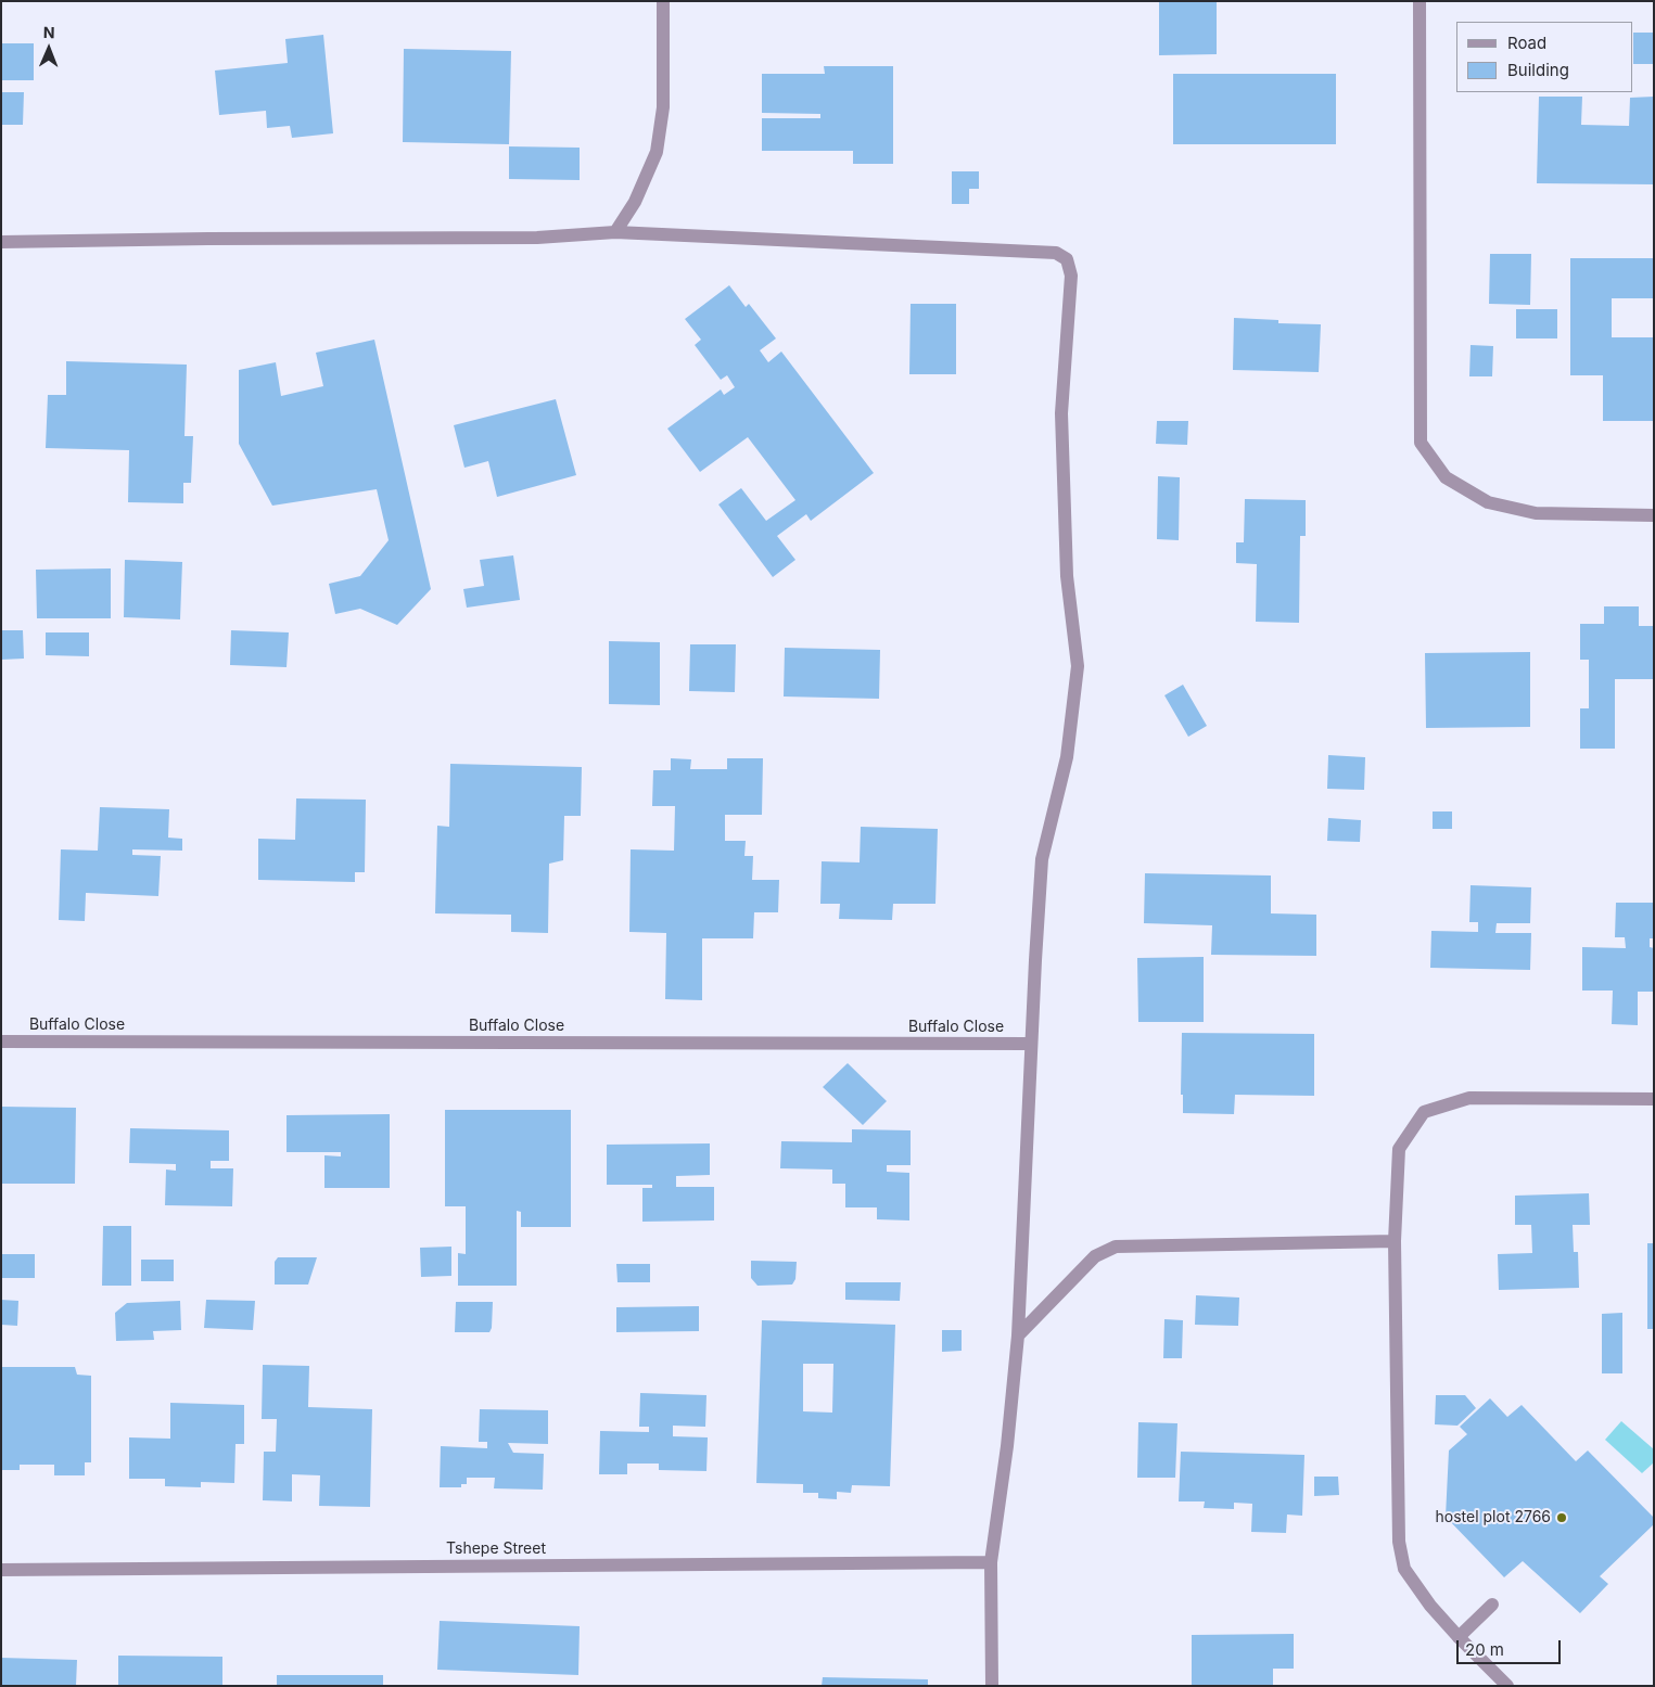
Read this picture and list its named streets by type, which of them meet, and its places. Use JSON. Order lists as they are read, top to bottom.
{
  "streets": {
    "street": ["Buffalo Close", "Tshepe Street"]
  },
  "places": ["hostel plot 2766"],
  "legend": ["Road", "Building"],
  "scale_bar": "20 m",
  "north": "top"
}
